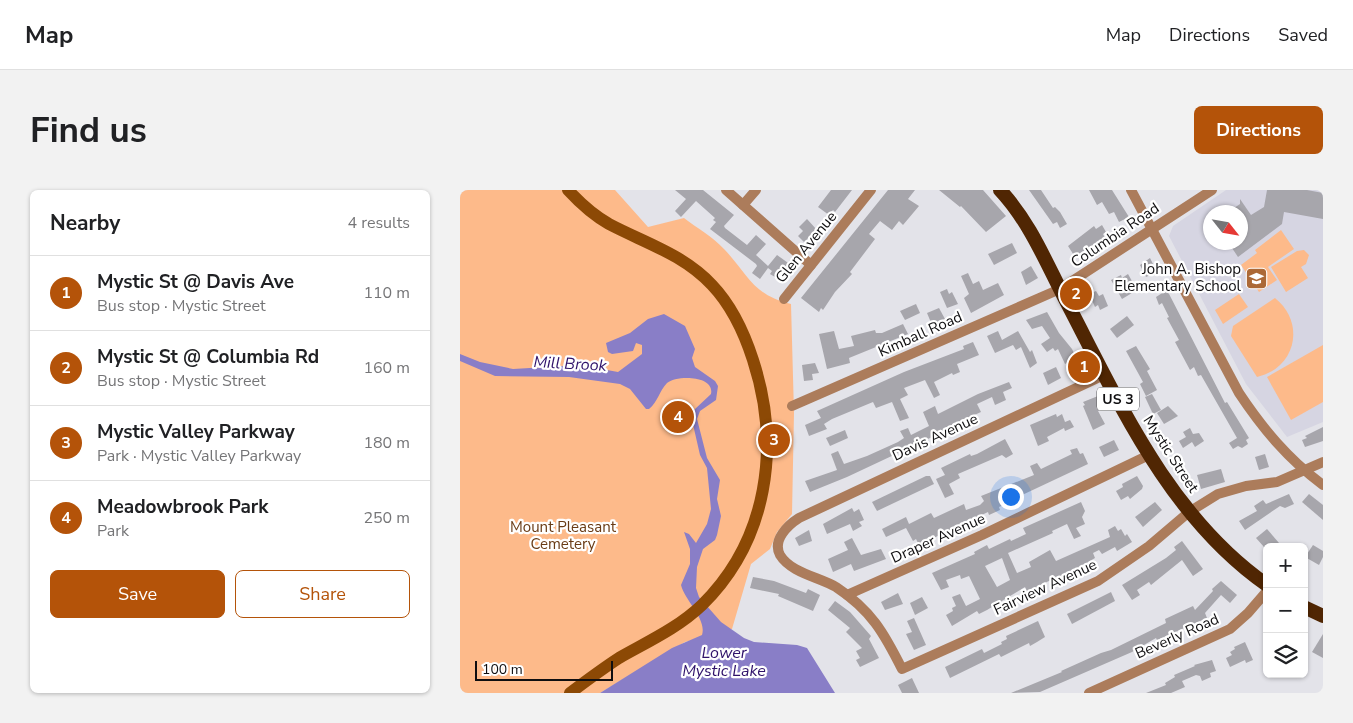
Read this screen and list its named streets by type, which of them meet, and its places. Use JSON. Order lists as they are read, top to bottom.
{
  "streets": {
    "highway": ["US 3", "Mystic Street"],
    "street": [
      "Columbia Road",
      "Glen Avenue",
      "Kimball Road",
      "Davis Avenue",
      "Draper Avenue",
      "Fairview Avenue",
      "Beverly Road"
    ]
  },
  "crossings": [
    ["Columbia Road", "Kimball Road"],
    ["Columbia Road", "Mystic Street"],
    ["Kimball Road", "Mystic Street"],
    ["Davis Avenue", "Mystic Street"],
    ["Davis Avenue", "Draper Avenue"],
    ["Davis Avenue", "Fairview Avenue"],
    ["Mystic Street", "Draper Avenue"],
    ["Mystic Street", "Fairview Avenue"],
    ["Draper Avenue", "Fairview Avenue"]
  ],
  "water": ["Mill Brook", "Lower Mystic Lake"],
  "parks": ["Mount Pleasant Cemetery"],
  "places": {
    "school or university": ["John A. Bishop Elementary School"]
  },
  "scale_bar": "100 m",
  "north": "bottom right",
  "page": {
    "header": "Map",
    "nav": ["Map", "Directions", "Saved"],
    "buttons": [
      "Directions",
      ["Save", "Share"]
    ],
    "title": "Find us",
    "heading": ["Nearby", "4 results"],
    "list": [
      {
        "mark": "1",
        "name": "Mystic St @ Davis Ave",
        "note": "Bus stop · Mystic Street",
        "value": "110 m"
      },
      {
        "mark": "2",
        "name": "Mystic St @ Columbia Rd",
        "note": "Bus stop · Mystic Street",
        "value": "160 m"
      },
      {
        "mark": "3",
        "name": "Mystic Valley Parkway",
        "note": "Park · Mystic Valley Parkway",
        "value": "180 m"
      },
      {
        "mark": "4",
        "name": "Meadowbrook Park",
        "note": "Park",
        "value": "250 m"
      }
    ],
    "pins": [
      "2",
      "1",
      "4",
      "3"
    ],
    "map_buttons": ["+", "−"],
    "scale": "100 m"
  }
}
